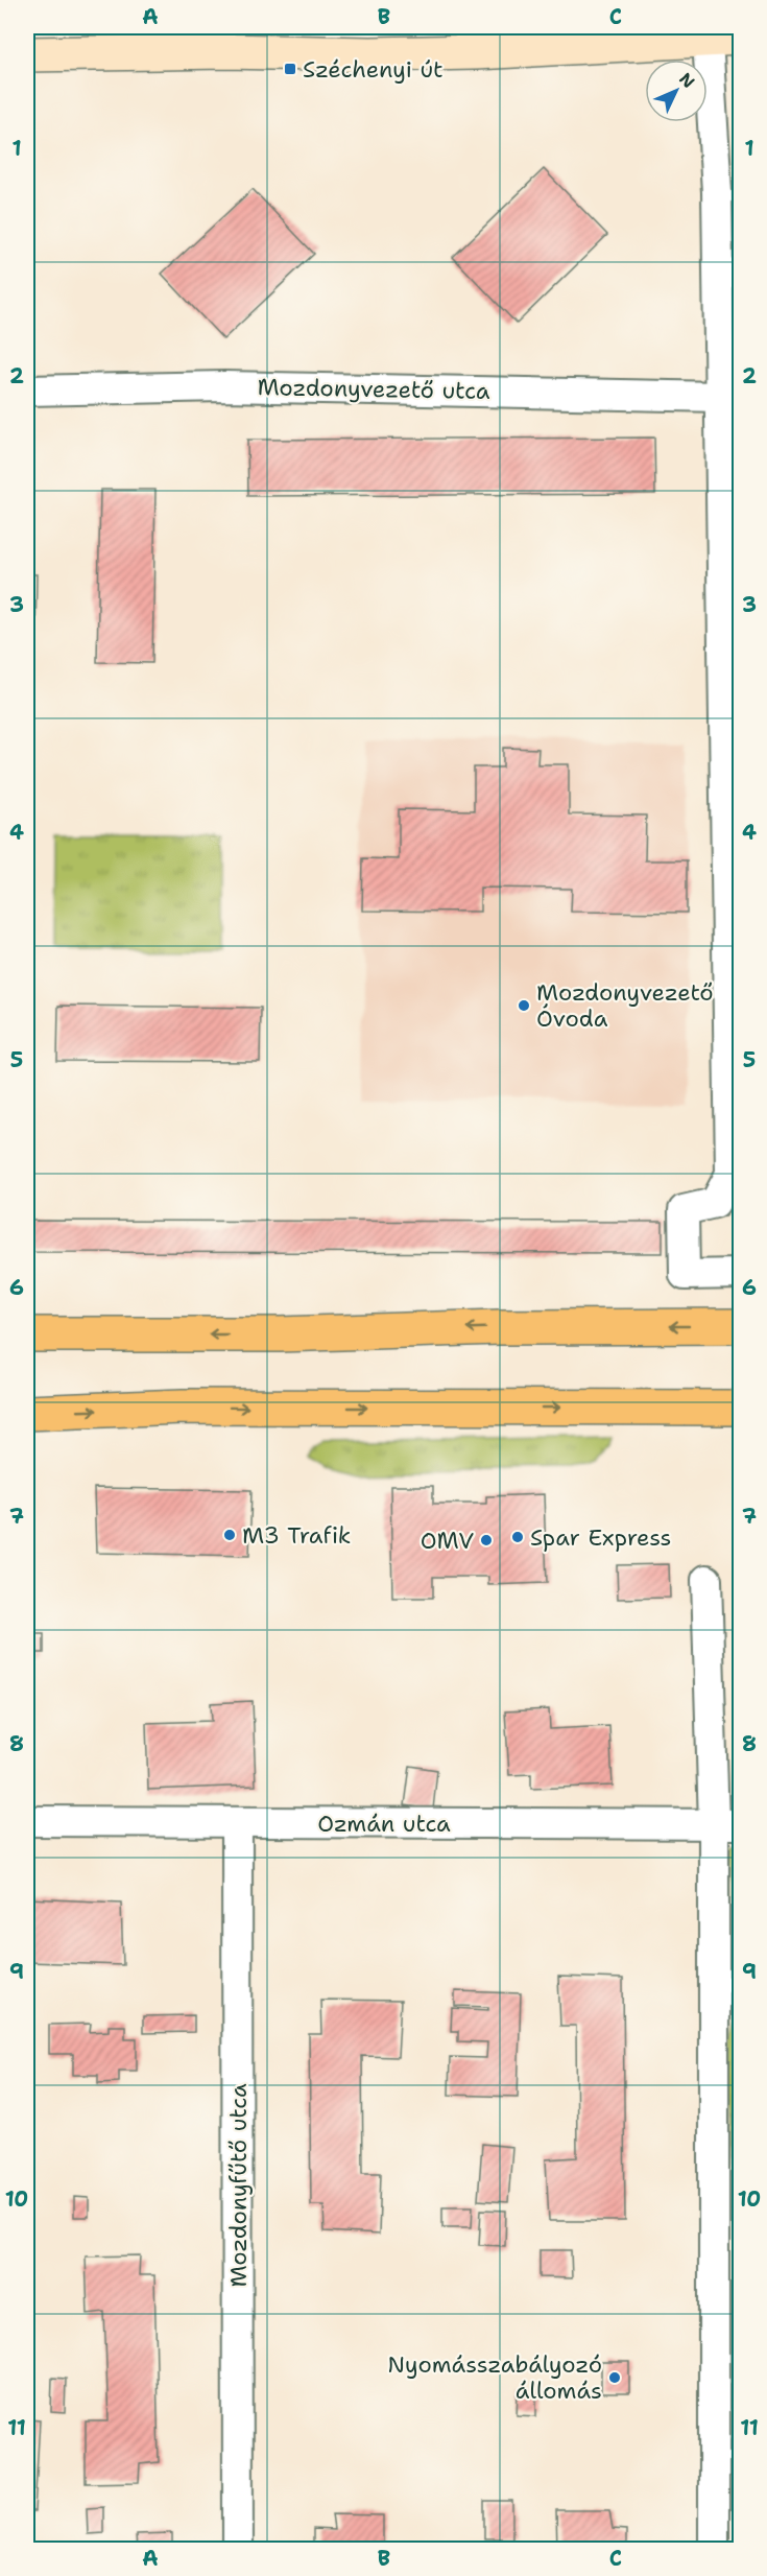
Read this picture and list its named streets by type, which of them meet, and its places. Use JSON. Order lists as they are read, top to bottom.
{
  "streets": {
    "street": ["Mozdonyvezető utca", "Ozmán utca", "Mozdonyfűtő utca"]
  },
  "crossings": [
    ["Ozmán utca", "Mozdonyfűtő utca"]
  ],
  "places": {
    "transit": ["Széchenyi út"],
    "other": [
      "Mozdonyvezető Óvoda",
      "M3 Trafik",
      "Spar Express",
      "OMV",
      "Nyomásszabályozó állomás"
    ]
  },
  "north": "top right",
  "grid": {
    "columns": ["A", "B", "C"],
    "rows": [
      "1",
      "2",
      "3",
      "4",
      "5",
      "6",
      "7",
      "8",
      "9",
      "10",
      "11"
    ]
  }
}
